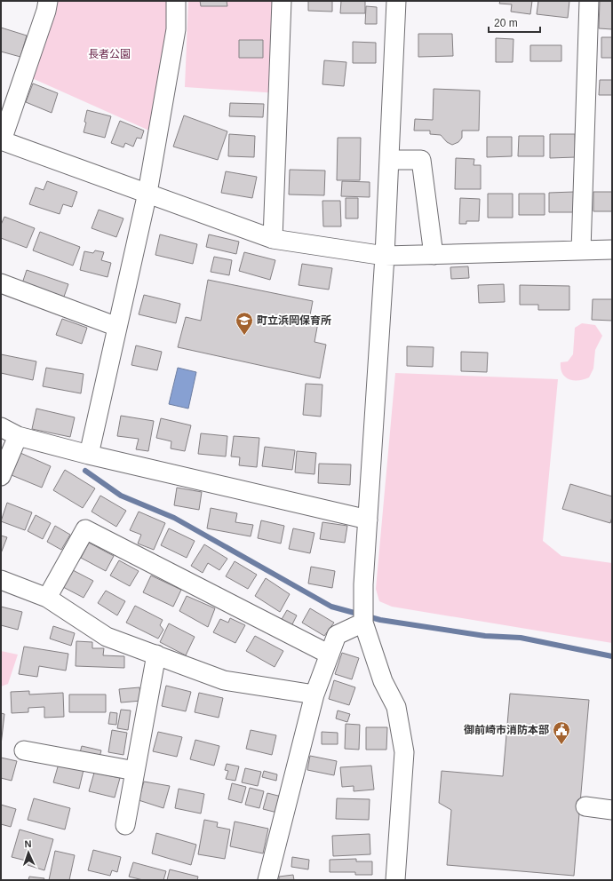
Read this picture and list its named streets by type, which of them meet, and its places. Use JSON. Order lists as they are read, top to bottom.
{
  "parks": ["長者公園"],
  "places": {
    "school or university": ["町立浜岡保育所"],
    "public building": ["御前崎市消防本部"]
  },
  "scale_bar": "20 m",
  "north": "top"
}
